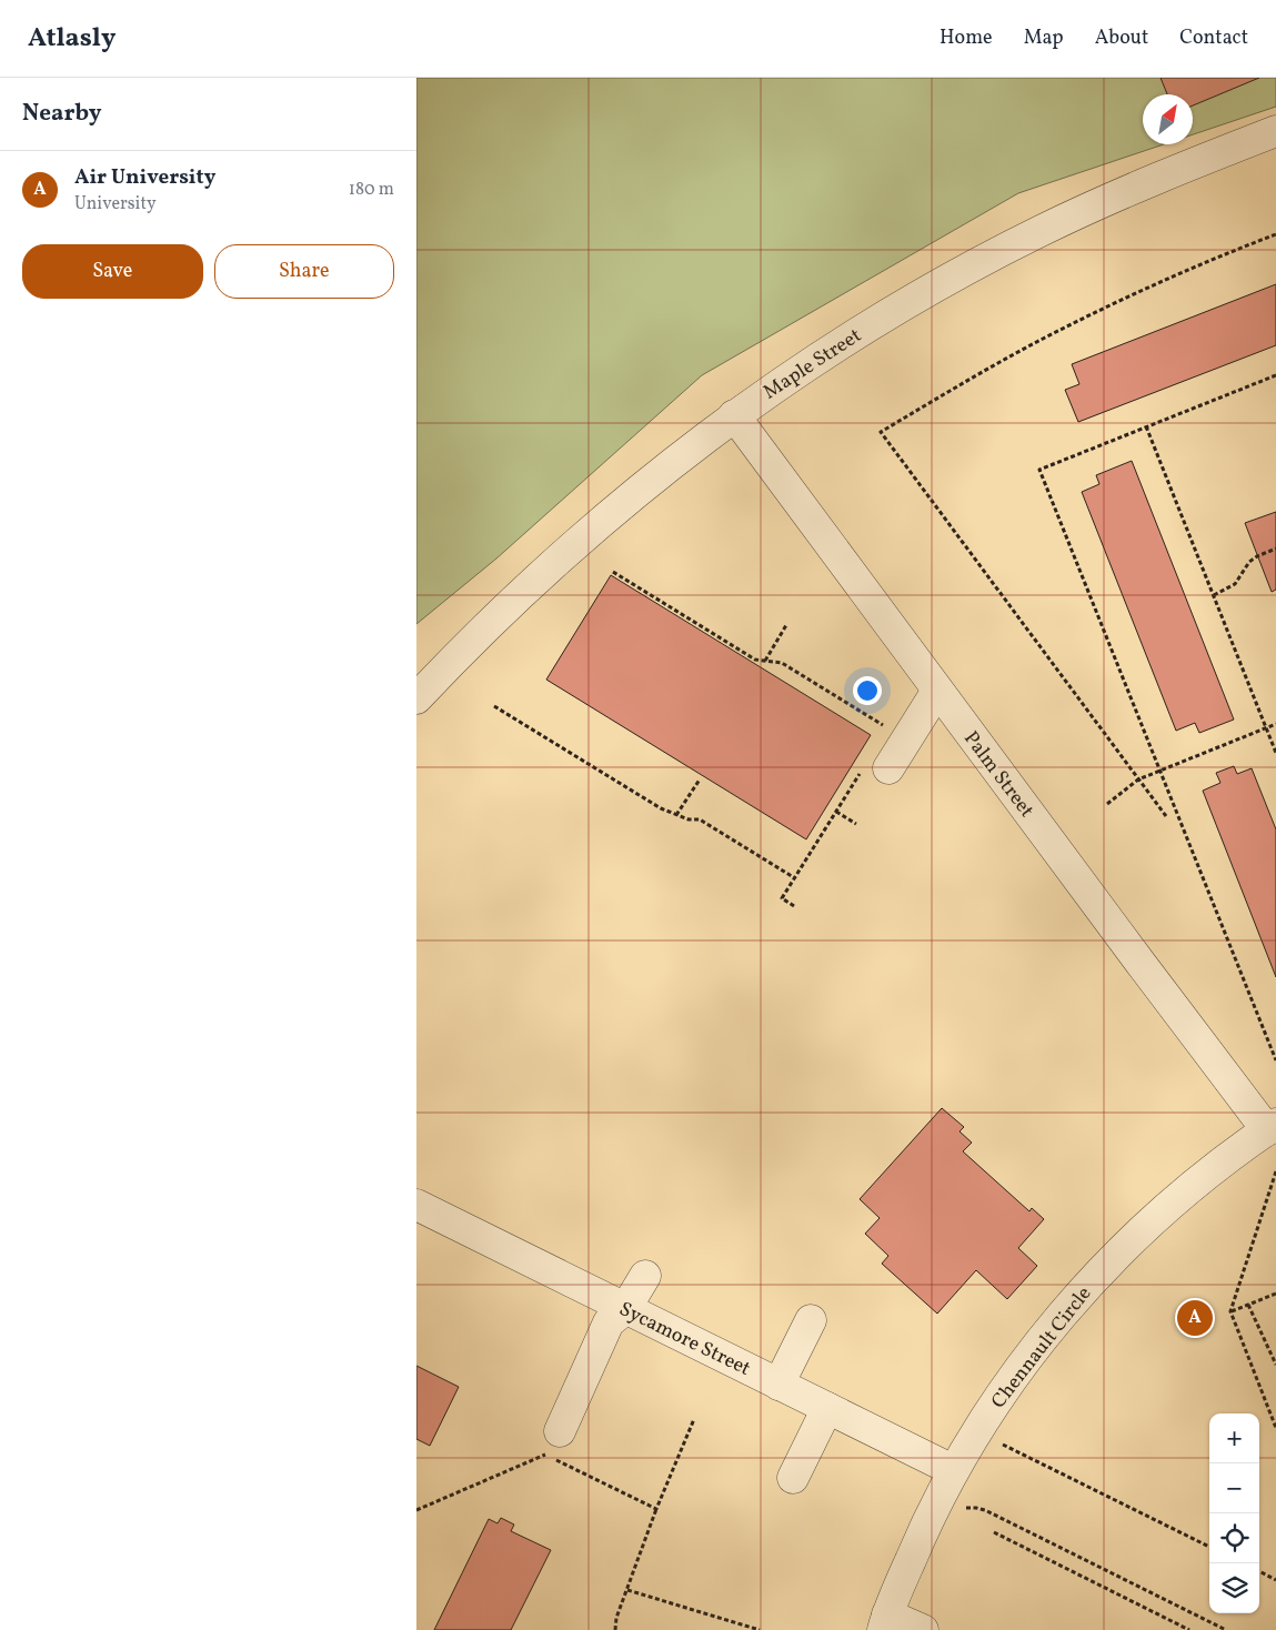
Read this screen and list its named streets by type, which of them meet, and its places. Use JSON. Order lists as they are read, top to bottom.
{
  "streets": {
    "street": [
      "Maple Street",
      "Palm Street",
      "Sycamore Street",
      "Chennault Circle"
    ]
  },
  "crossings": [
    ["Maple Street", "Palm Street"],
    ["Palm Street", "Chennault Circle"],
    ["Sycamore Street", "Chennault Circle"]
  ],
  "north": "top right",
  "page": {
    "header": "Atlasly",
    "nav": [
      "Home",
      "Map",
      "About",
      "Contact"
    ],
    "heading": "Nearby",
    "list": [
      {
        "mark": "A",
        "name": "Air University",
        "note": "University",
        "value": "180 m"
      }
    ],
    "buttons": ["Save", "Share"],
    "pins": "A",
    "map_buttons": ["+", "−"]
  }
}
